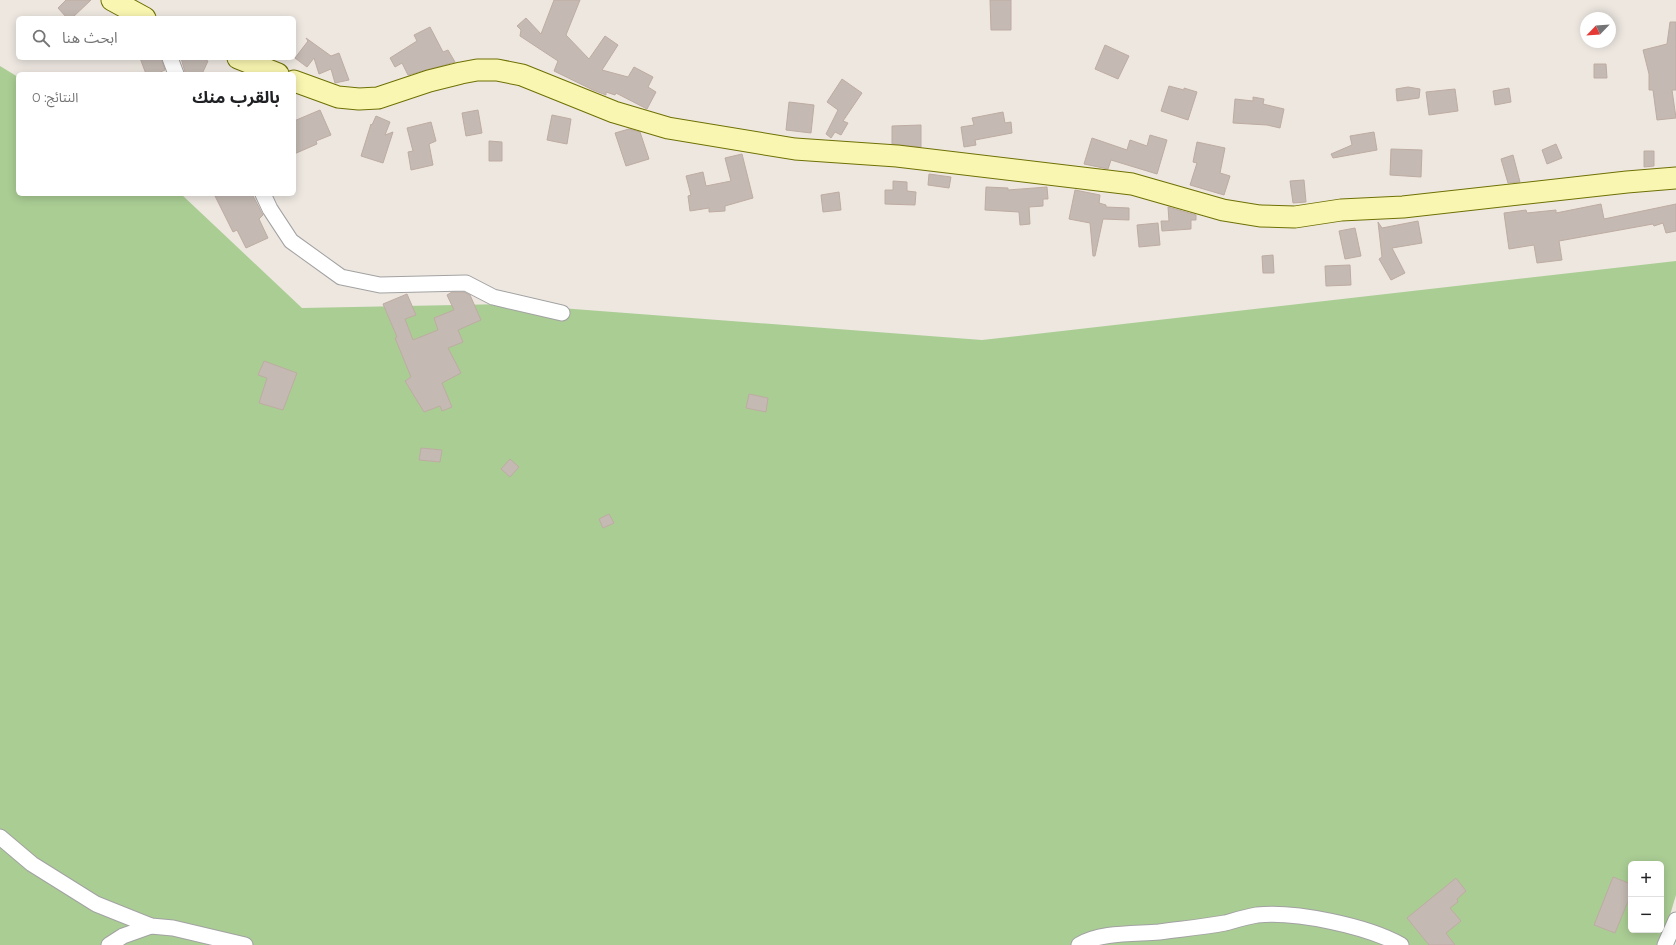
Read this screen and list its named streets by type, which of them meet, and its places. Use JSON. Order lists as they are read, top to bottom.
{
  "north": "bottom left",
  "page": {
    "search": "ابحث هنا",
    "heading": ["بالقرب منك", "النتائج: 0"],
    "map_buttons": ["+", "−"]
  }
}
